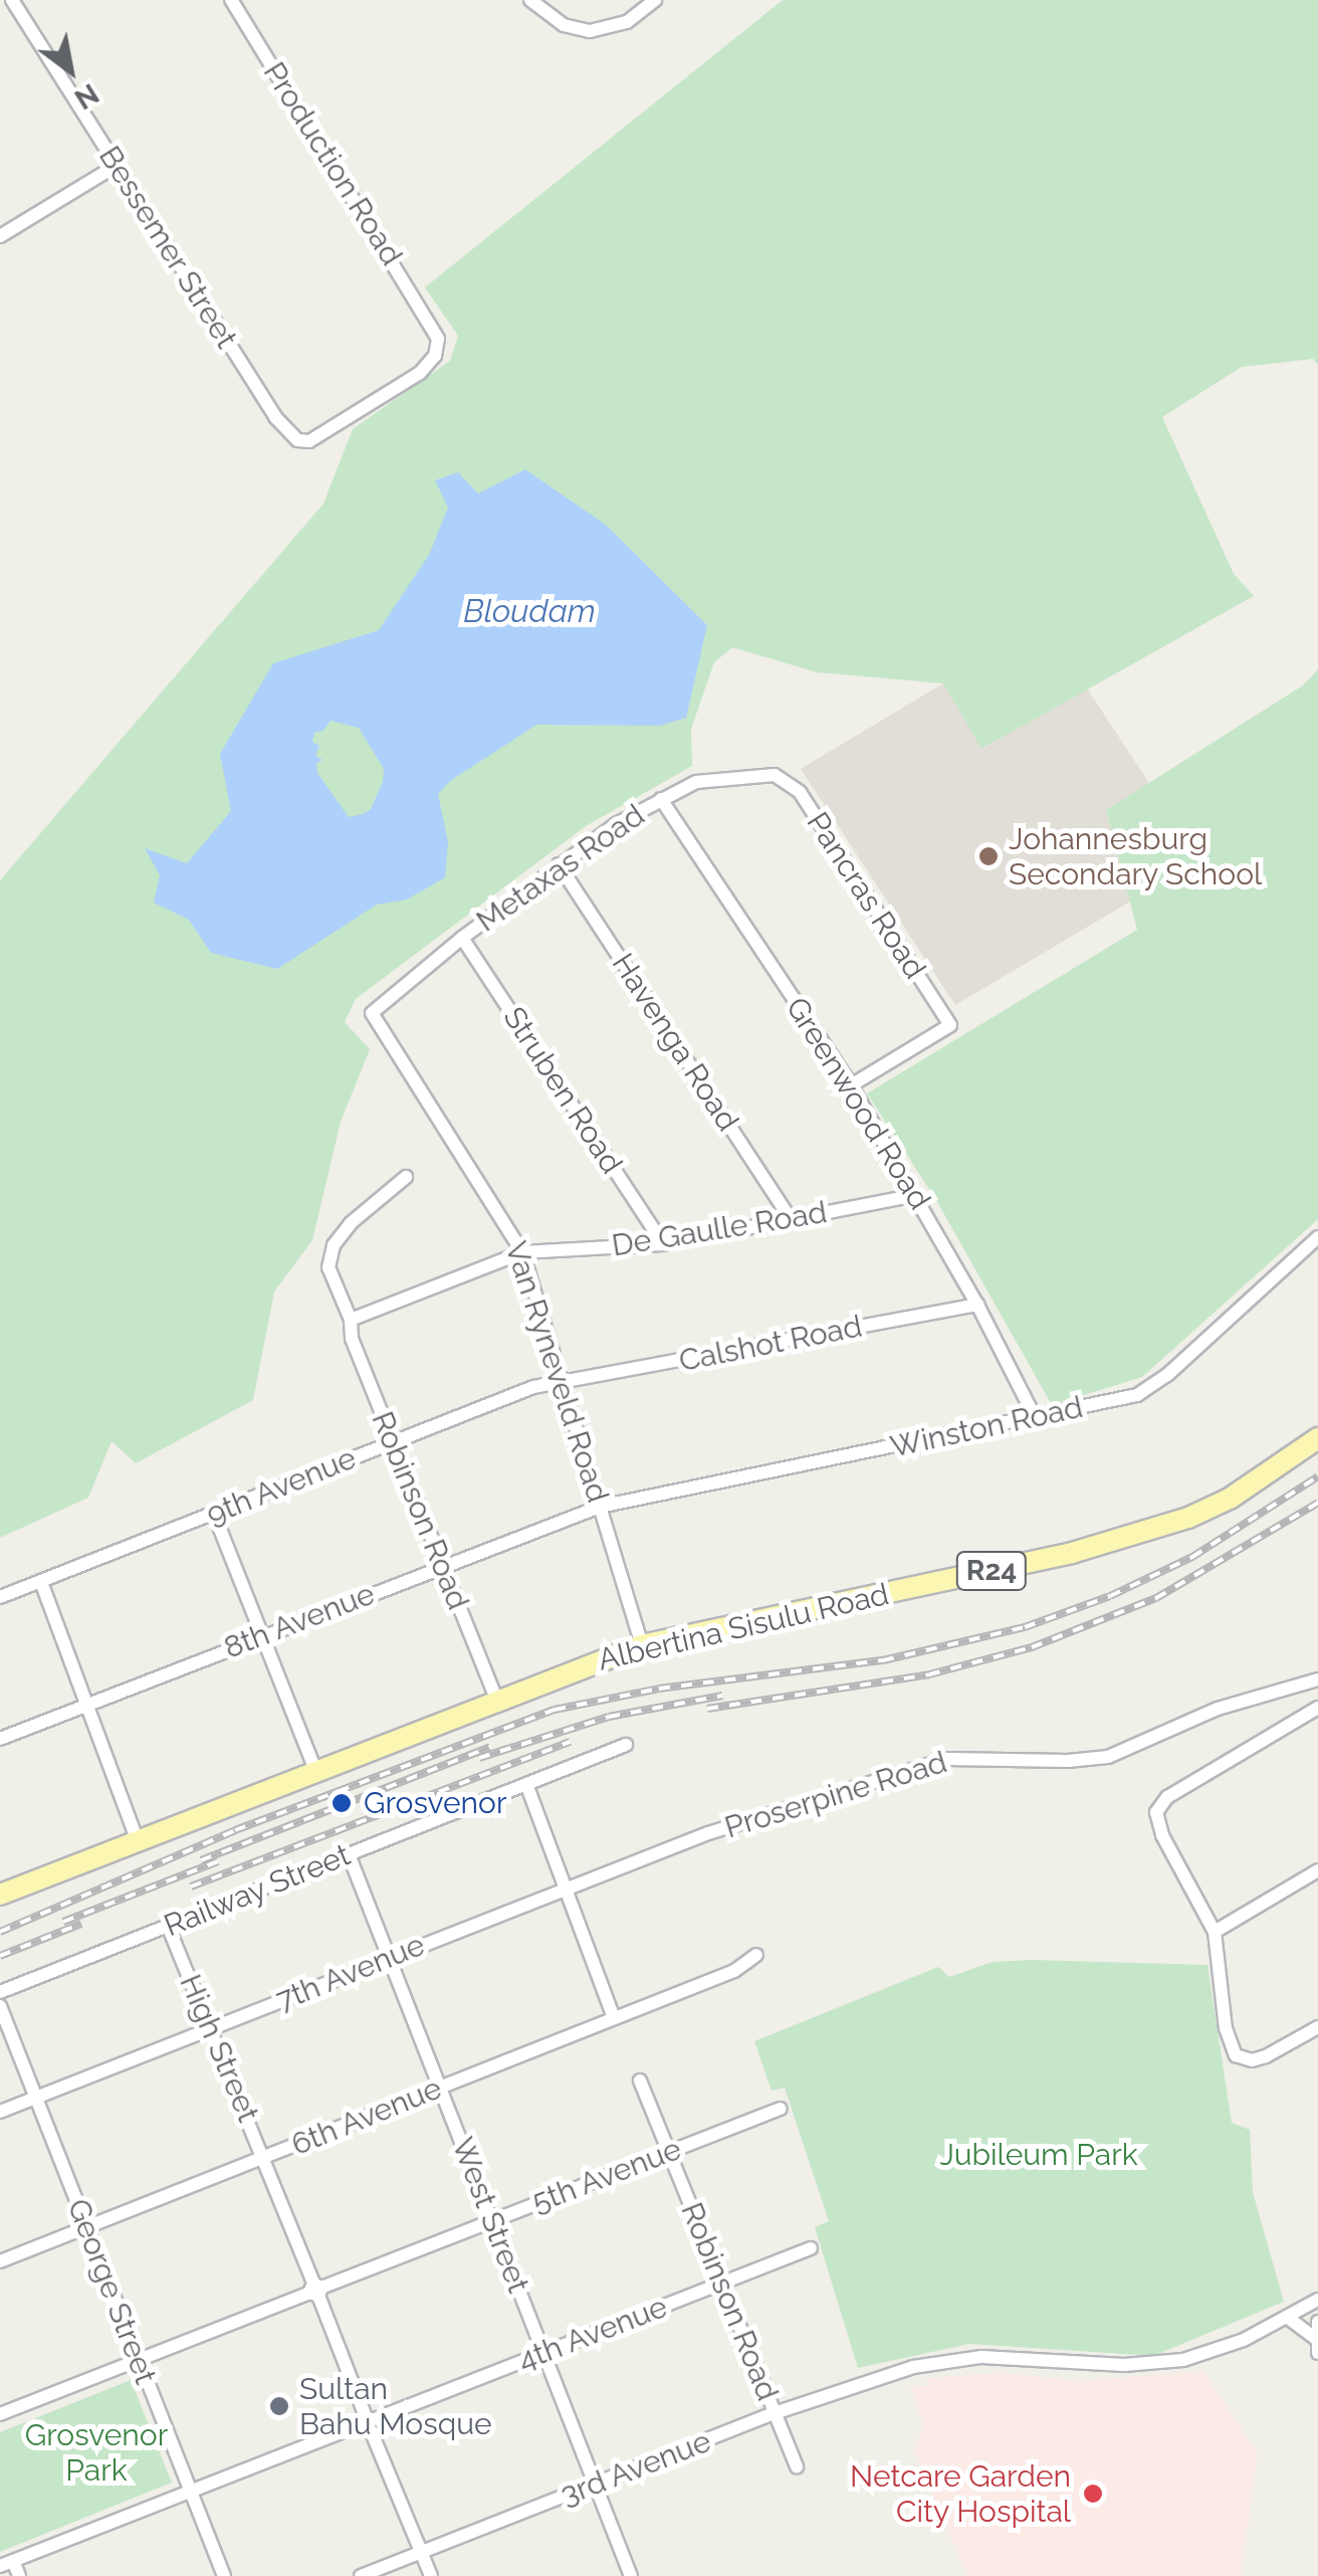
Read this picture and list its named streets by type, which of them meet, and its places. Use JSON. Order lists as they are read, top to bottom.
{
  "streets": {
    "main road": ["R24", "Albertina Sisulu Road"],
    "street": [
      "Production Road",
      "Bessemer Street",
      "Metaxas Road",
      "Pancras Road",
      "Havenga Road",
      "Struben Road",
      "Greenwood Road",
      "De Gaulle Road",
      "Calshot Road",
      "Van Ryneveld Road",
      "Winston Road",
      "9th Avenue",
      "Robinson Road",
      "8th Avenue",
      "Proserpine Road",
      "Railway Street",
      "7th Avenue",
      "High Street",
      "6th Avenue",
      "5th Avenue",
      "West Street",
      "George Street",
      "4th Avenue",
      "3rd Avenue"
    ]
  },
  "crossings": [
    ["Production Road", "Bessemer Street"],
    ["Metaxas Road", "Pancras Road"],
    ["Metaxas Road", "Havenga Road"],
    ["Metaxas Road", "Struben Road"],
    ["Metaxas Road", "Greenwood Road"],
    ["Metaxas Road", "Van Ryneveld Road"],
    ["Pancras Road", "Greenwood Road"],
    ["Havenga Road", "De Gaulle Road"],
    ["Struben Road", "De Gaulle Road"],
    ["Greenwood Road", "De Gaulle Road"],
    ["Greenwood Road", "Calshot Road"],
    ["Greenwood Road", "Winston Road"],
    ["De Gaulle Road", "Van Ryneveld Road"],
    ["De Gaulle Road", "Robinson Road"],
    ["Calshot Road", "Van Ryneveld Road"],
    ["Calshot Road", "9th Avenue"],
    ["Van Ryneveld Road", "Winston Road"],
    ["Van Ryneveld Road", "9th Avenue"],
    ["Van Ryneveld Road", "8th Avenue"],
    ["Van Ryneveld Road", "Albertina Sisulu Road"],
    ["Winston Road", "8th Avenue"],
    ["9th Avenue", "Robinson Road"],
    ["Robinson Road", "8th Avenue"],
    ["Robinson Road", "Albertina Sisulu Road"],
    ["Robinson Road", "5th Avenue"],
    ["Robinson Road", "4th Avenue"],
    ["Robinson Road", "3rd Avenue"],
    ["Proserpine Road", "7th Avenue"],
    ["Railway Street", "High Street"],
    ["Railway Street", "West Street"],
    ["7th Avenue", "High Street"],
    ["7th Avenue", "West Street"],
    ["7th Avenue", "George Street"],
    ["High Street", "6th Avenue"],
    ["High Street", "5th Avenue"],
    ["High Street", "4th Avenue"],
    ["High Street", "3rd Avenue"],
    ["6th Avenue", "West Street"],
    ["6th Avenue", "George Street"],
    ["5th Avenue", "West Street"],
    ["5th Avenue", "George Street"],
    ["West Street", "4th Avenue"],
    ["West Street", "3rd Avenue"],
    ["George Street", "4th Avenue"]
  ],
  "water": ["Bloudam"],
  "parks": ["Jubileum Park", "Grosvenor Park"],
  "places": [
    "Johannesburg Secondary School",
    "Grosvenor",
    "Sultan Bahu Mosque",
    "Netcare Garden City Hospital"
  ],
  "north": "bottom right"
}
